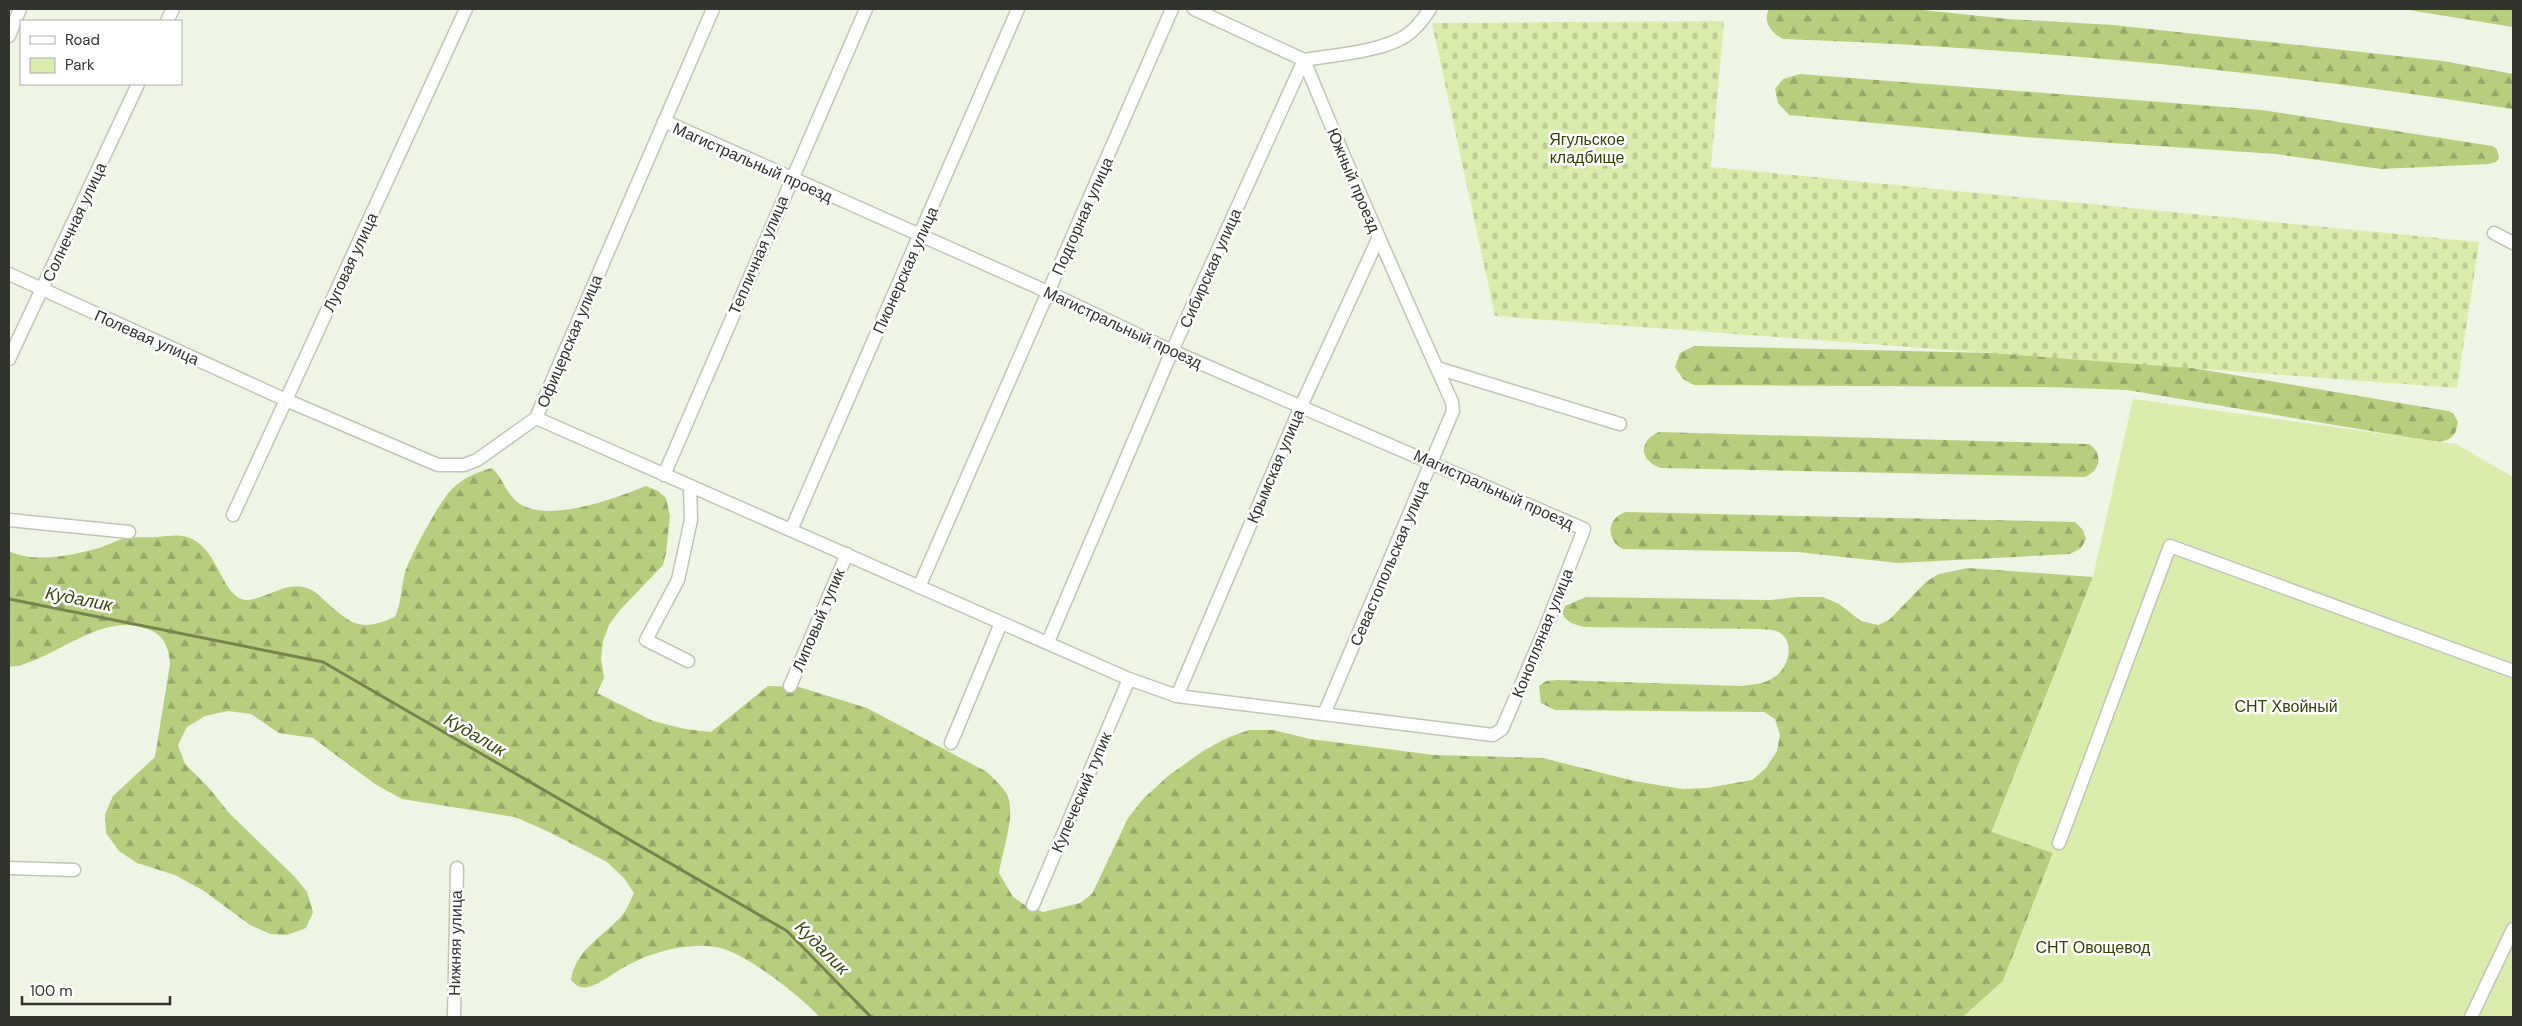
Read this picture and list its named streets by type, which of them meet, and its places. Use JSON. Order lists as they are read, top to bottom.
{
  "streets": {
    "street": [
      "Магистральный проезд",
      "Южный проезд",
      "Подгорная улица",
      "Солнечная улица",
      "Тепличная улица",
      "Луговая улица",
      "Сибирская улица",
      "Пионерская улица",
      "Полевая улица",
      "Офицерская улица",
      "Крымская улица",
      "Севастопольская улица",
      "Липовый тупик",
      "Конопляная улица",
      "Купеческий тупик",
      "Нижняя улица"
    ]
  },
  "crossings": [
    ["Магистральный проезд", "Подгорная улица"],
    ["Магистральный проезд", "Тепличная улица"],
    ["Магистральный проезд", "Сибирская улица"],
    ["Магистральный проезд", "Пионерская улица"],
    ["Магистральный проезд", "Офицерская улица"],
    ["Магистральный проезд", "Крымская улица"],
    ["Магистральный проезд", "Севастопольская улица"],
    ["Магистральный проезд", "Конопляная улица"],
    ["Южный проезд", "Сибирская улица"],
    ["Южный проезд", "Крымская улица"],
    ["Южный проезд", "Севастопольская улица"],
    ["Солнечная улица", "Полевая улица"],
    ["Луговая улица", "Полевая улица"],
    ["Луговая улица", "Офицерская улица"],
    ["Полевая улица", "Офицерская улица"],
    ["Севастопольская улица", "Конопляная улица"]
  ],
  "water": ["Кудалик"],
  "parks": ["Ягульское кладбище", "СНТ Хвойный", "СНТ Овощевод"],
  "legend": ["Road", "Park"],
  "scale_bar": "100 m"
}
